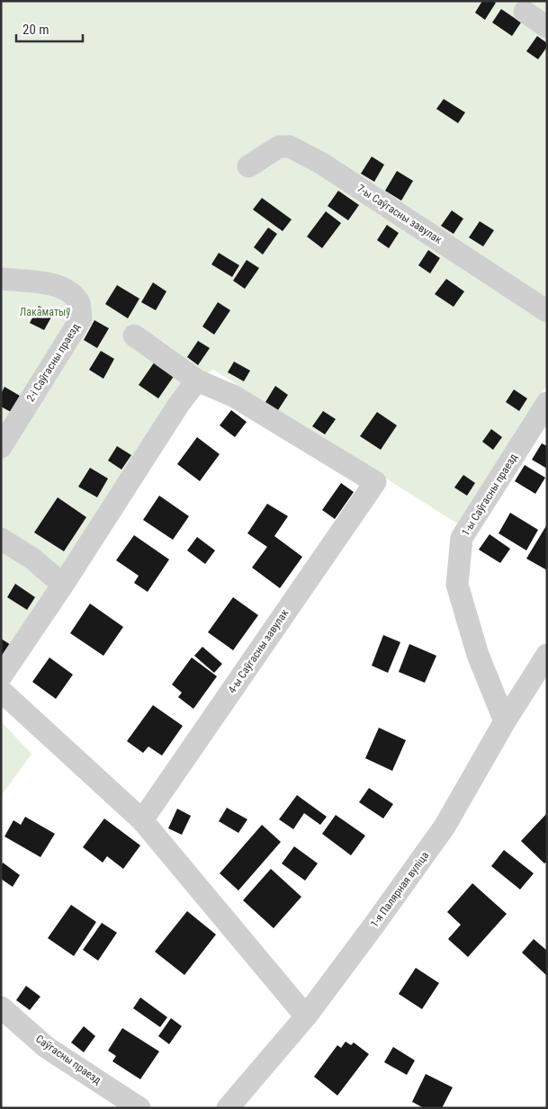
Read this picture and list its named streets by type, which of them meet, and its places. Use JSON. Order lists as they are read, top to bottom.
{
  "streets": {
    "street": [
      "7-ы Саўгасны завулак",
      "2-і Саўгасны праезд",
      "1-ы Саўгасны праезд",
      "4-ы Саўгасны завулак",
      "1-я Палярная вуліца",
      "Саўгасны праезд"
    ]
  },
  "crossings": [
    ["1-ы Саўгасны праезд", "1-я Палярная вуліца"]
  ],
  "parks": ["Лакаматыў"],
  "scale_bar": "20 m"
}
